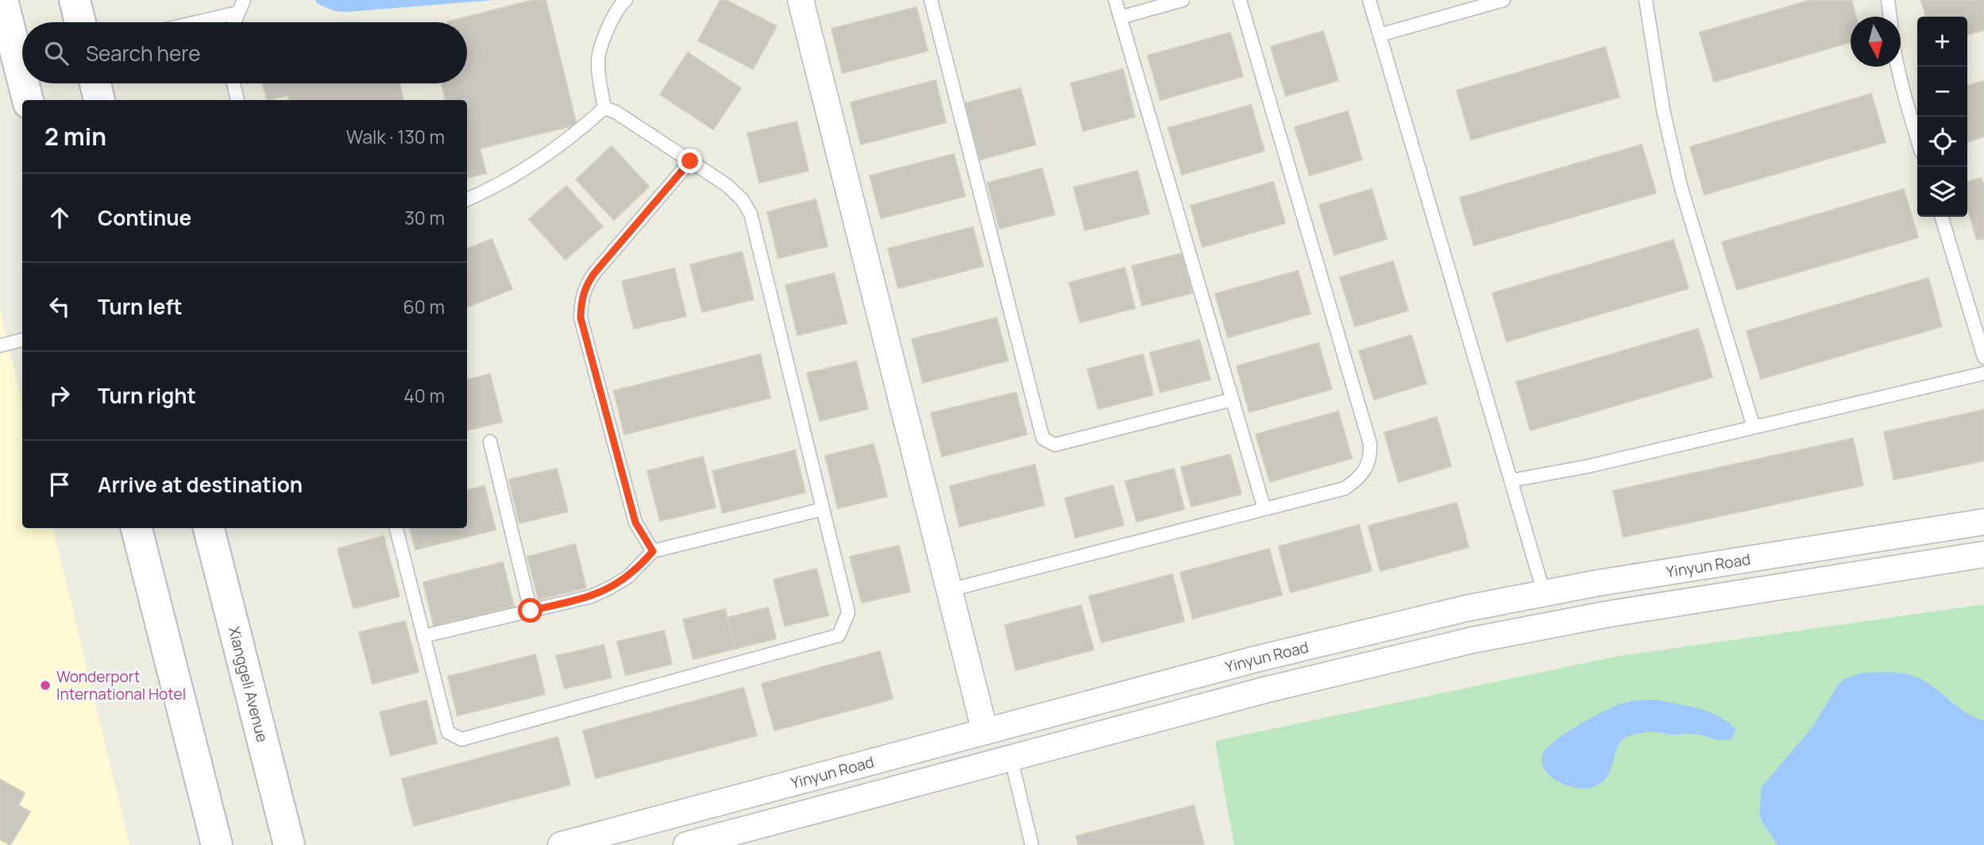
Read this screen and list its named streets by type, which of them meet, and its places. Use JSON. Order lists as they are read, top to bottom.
{
  "streets": {
    "main road": ["Xianggeli Avenue"],
    "street": ["Yinyun Road"]
  },
  "places": ["Wonderport International Hotel"],
  "north": "bottom",
  "page": {
    "map_buttons": ["+", "−"],
    "search": "Search here",
    "heading": ["2 min", "Walk · 130 m"],
    "list": [
      ["Continue", "30 m"],
      ["Turn left", "60 m"],
      ["Turn right", "40 m"],
      "Arrive at destination"
    ]
  }
}
